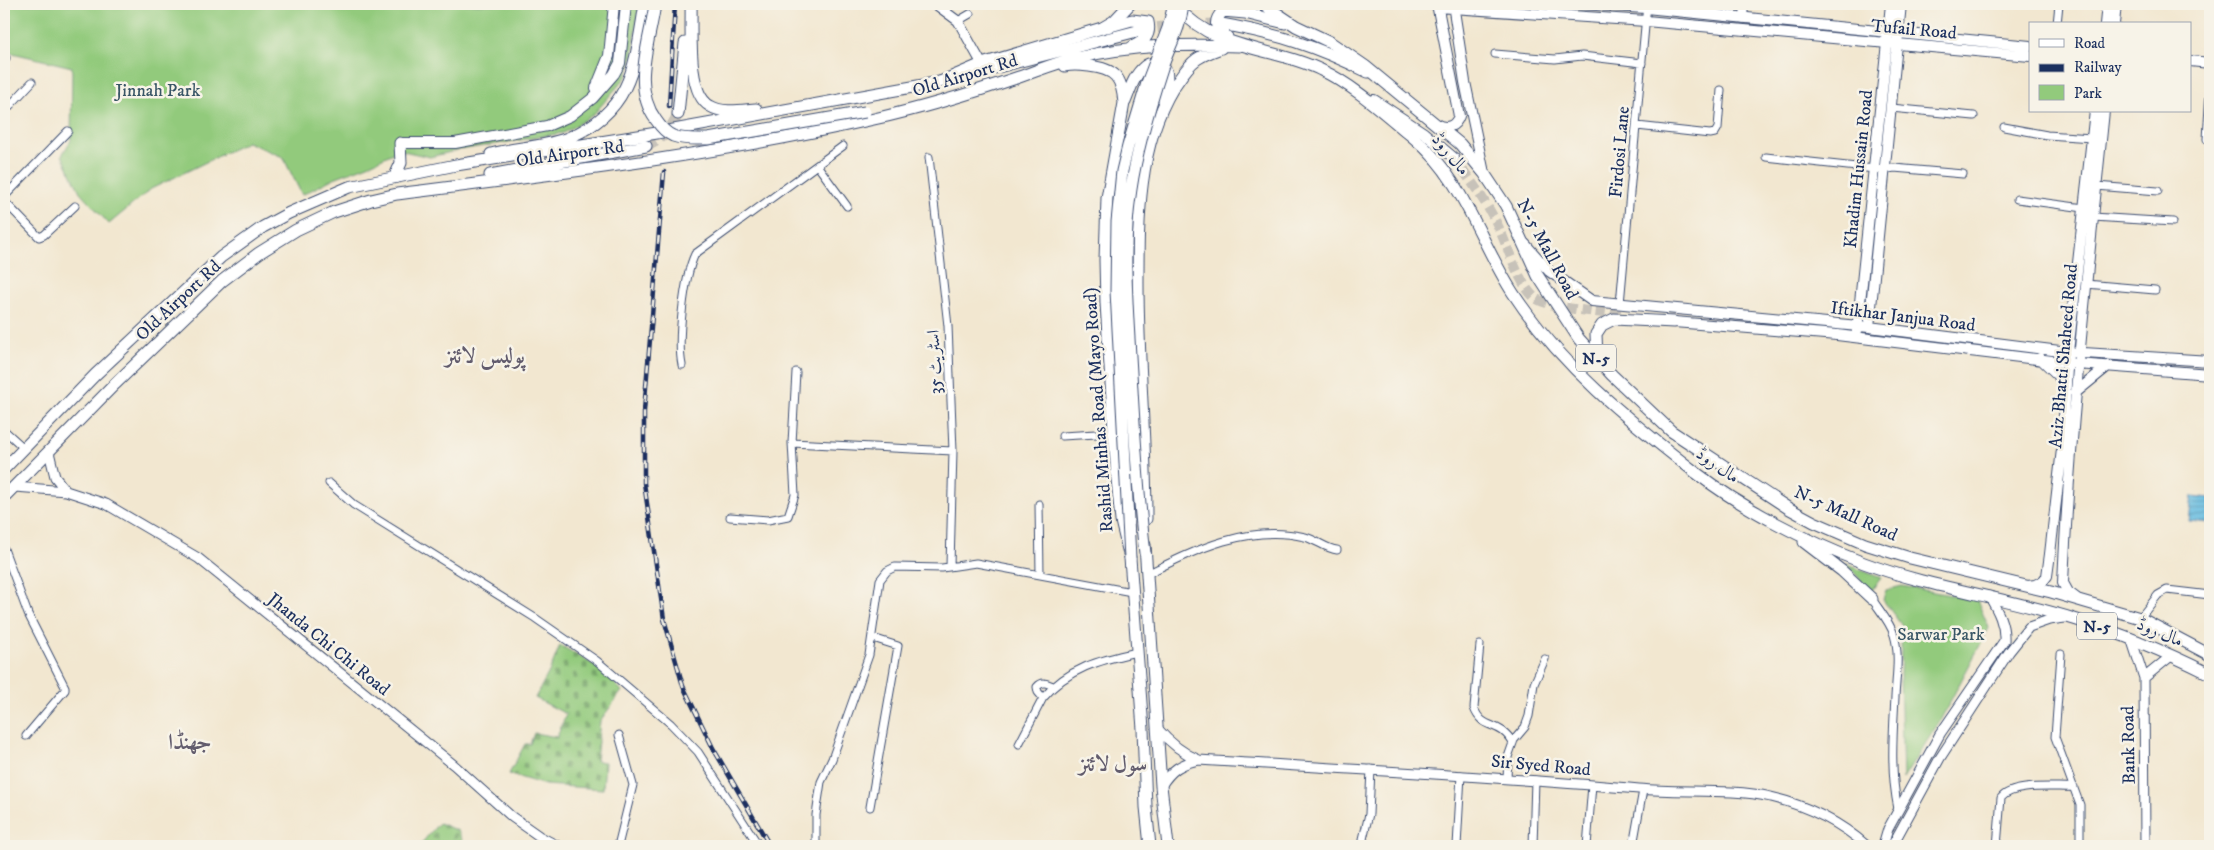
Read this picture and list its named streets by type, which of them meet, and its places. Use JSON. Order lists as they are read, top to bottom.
{
  "streets": {
    "main road": [
      "Tufail Road",
      "Old Airport Rd",
      "مال روڈ",
      "Khadim Hussain Road",
      "N-5 Mall Road",
      "Iftikhar Janjua Road",
      "Aziz Bhatti Shaheed Road",
      "N-5",
      "Rashid Minhas Road (Mayo Road)"
    ],
    "street": [
      "Firdosi Lane",
      "اسٹریٹ 35",
      "Jhanda Chi Chi Road",
      "Bank Road",
      "Sir Syed Road"
    ]
  },
  "crossings": [
    ["Tufail Road", "Firdosi Lane"],
    ["Tufail Road", "Khadim Hussain Road"],
    ["Old Airport Rd", "مال روڈ"],
    ["Old Airport Rd", "Rashid Minhas Road (Mayo Road)"],
    ["Old Airport Rd", "Jhanda Chi Chi Road"],
    ["Firdosi Lane", "Iftikhar Janjua Road"],
    ["مال روڈ", "N-5 Mall Road"],
    ["مال روڈ", "Aziz Bhatti Shaheed Road"],
    ["مال روڈ", "Bank Road"],
    ["Khadim Hussain Road", "Iftikhar Janjua Road"],
    ["N-5 Mall Road", "Iftikhar Janjua Road"],
    ["N-5 Mall Road", "Aziz Bhatti Shaheed Road"],
    ["Iftikhar Janjua Road", "Aziz Bhatti Shaheed Road"]
  ],
  "districts": ["پولیس لائنز", "جھنڈا", "سول لائنز"],
  "parks": ["Jinnah Park", "Sarwar Park"],
  "legend": ["Road", "Railway", "Park"]
}
